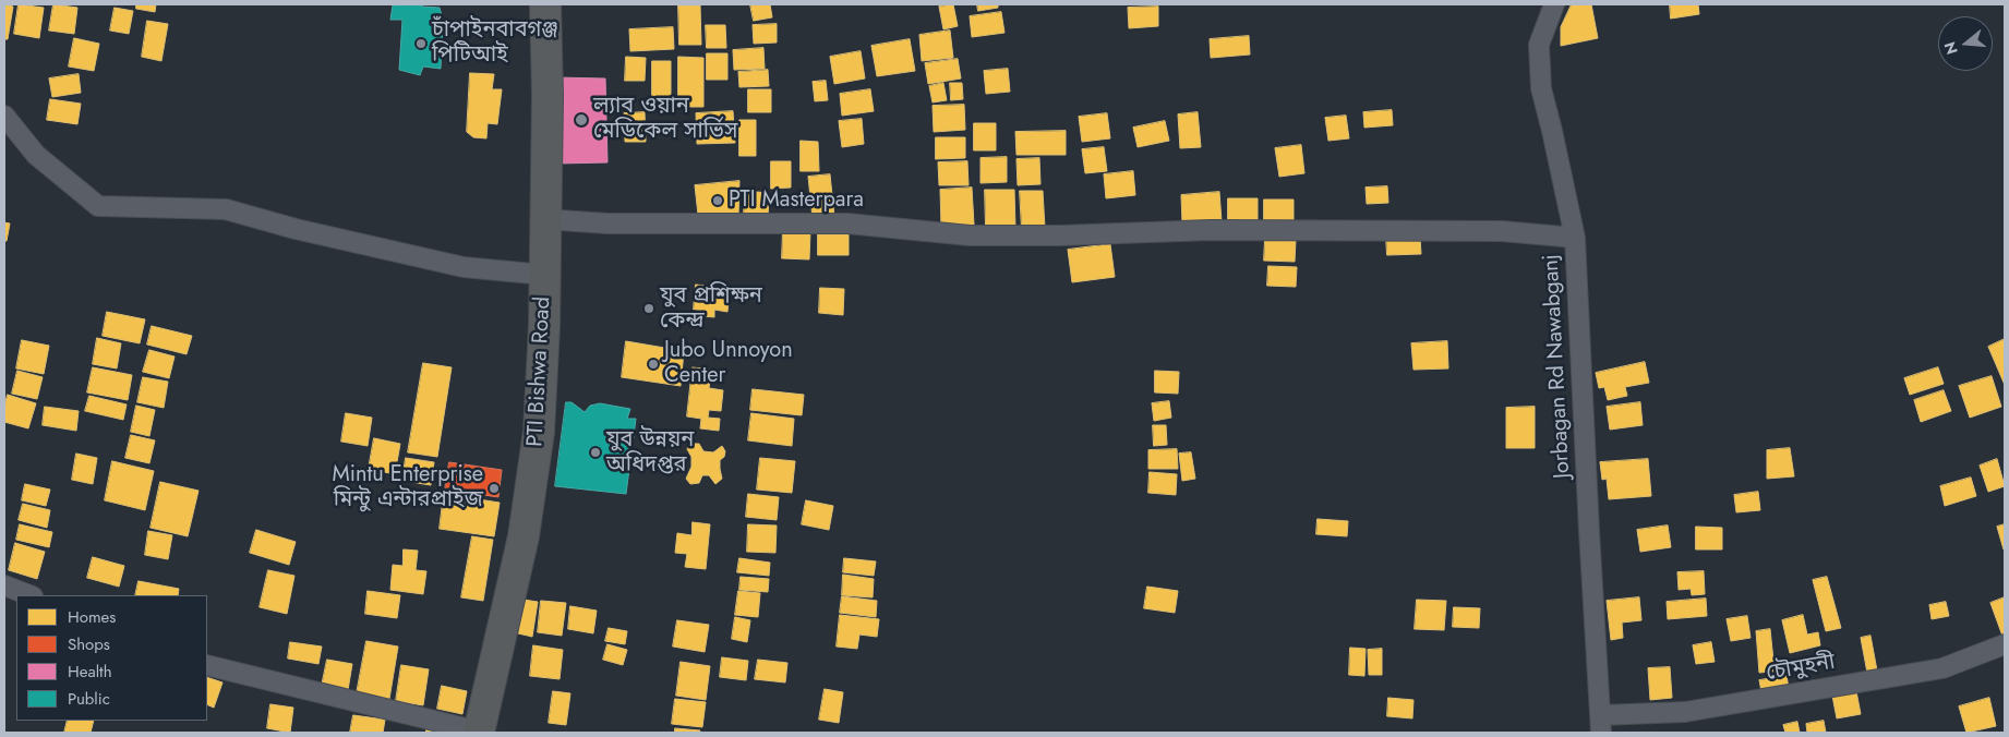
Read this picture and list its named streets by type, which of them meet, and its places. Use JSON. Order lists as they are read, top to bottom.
{
  "streets": {
    "highway": ["PTI Bishwa Road"],
    "street": ["Jorbagan Rd Nawabganj", "চৌমুহনী"]
  },
  "crossings": [
    ["Jorbagan Rd Nawabganj", "চৌমুহনী"]
  ],
  "places": [
    "চাঁপাইনবাবগঞ্জ পিটিআই",
    "ল্যাব ওয়ান মেডিকেল সার্ভিস",
    "PTI Masterpara",
    "যুব প্রশিক্ষন কেন্দ্র",
    "Jubo Unnoyon Center",
    "যুব উন্নয়ন অধিদপ্তর",
    "Mintu Enterprise মিন্টু এন্টারপ্রাইজ"
  ],
  "legend": [
    "Homes",
    "Shops",
    "Health",
    "Public"
  ],
  "north": "left"
}
